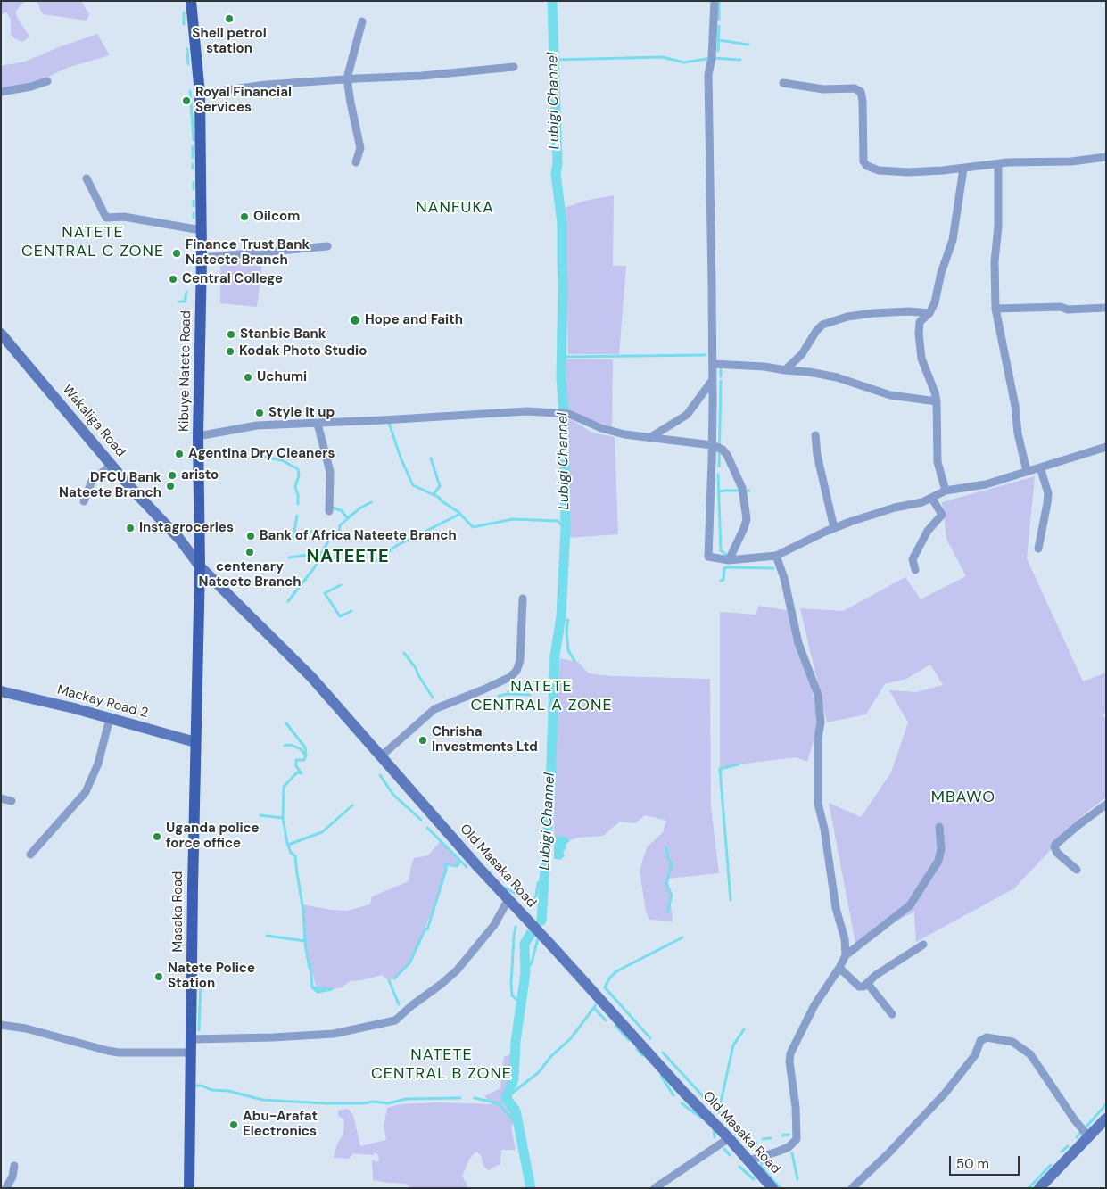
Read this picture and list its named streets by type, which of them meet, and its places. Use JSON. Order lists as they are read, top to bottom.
{
  "streets": {
    "main road": [
      "Kibuye Natete Road",
      "Wakaliga Road",
      "Mackay Road 2",
      "Old Masaka Road",
      "Masaka Road"
    ]
  },
  "crossings": [
    ["Kibuye Natete Road", "Wakaliga Road"],
    ["Kibuye Natete Road", "Mackay Road 2"],
    ["Kibuye Natete Road", "Old Masaka Road"],
    ["Kibuye Natete Road", "Masaka Road"],
    ["Wakaliga Road", "Old Masaka Road"],
    ["Mackay Road 2", "Masaka Road"]
  ],
  "districts": [
    "NANFUKA",
    "NATETE CENTRAL C ZONE",
    "NATEETE",
    "NATETE CENTRAL A ZONE",
    "MBAWO",
    "NATETE CENTRAL B ZONE"
  ],
  "water": ["Lubigi Channel"],
  "places": [
    "Shell petrol station",
    "Royal Financial Services",
    "Oilcom",
    "Finance Trust Bank Nateete Branch",
    "Central College",
    "Hope and Faith",
    "Stanbic Bank",
    "Kodak Photo Studio",
    "Uchumi",
    "Style it up",
    "Agentina Dry Cleaners",
    "aristo",
    "DFCU Bank Nateete Branch",
    "Instagroceries",
    "Bank of Africa Nateete Branch",
    "centenary Nateete Branch",
    "Chrisha Investments Ltd",
    "Uganda police force office",
    "Natete Police Station",
    "Abu-Arafat Electronics"
  ],
  "scale_bar": "50 m"
}
